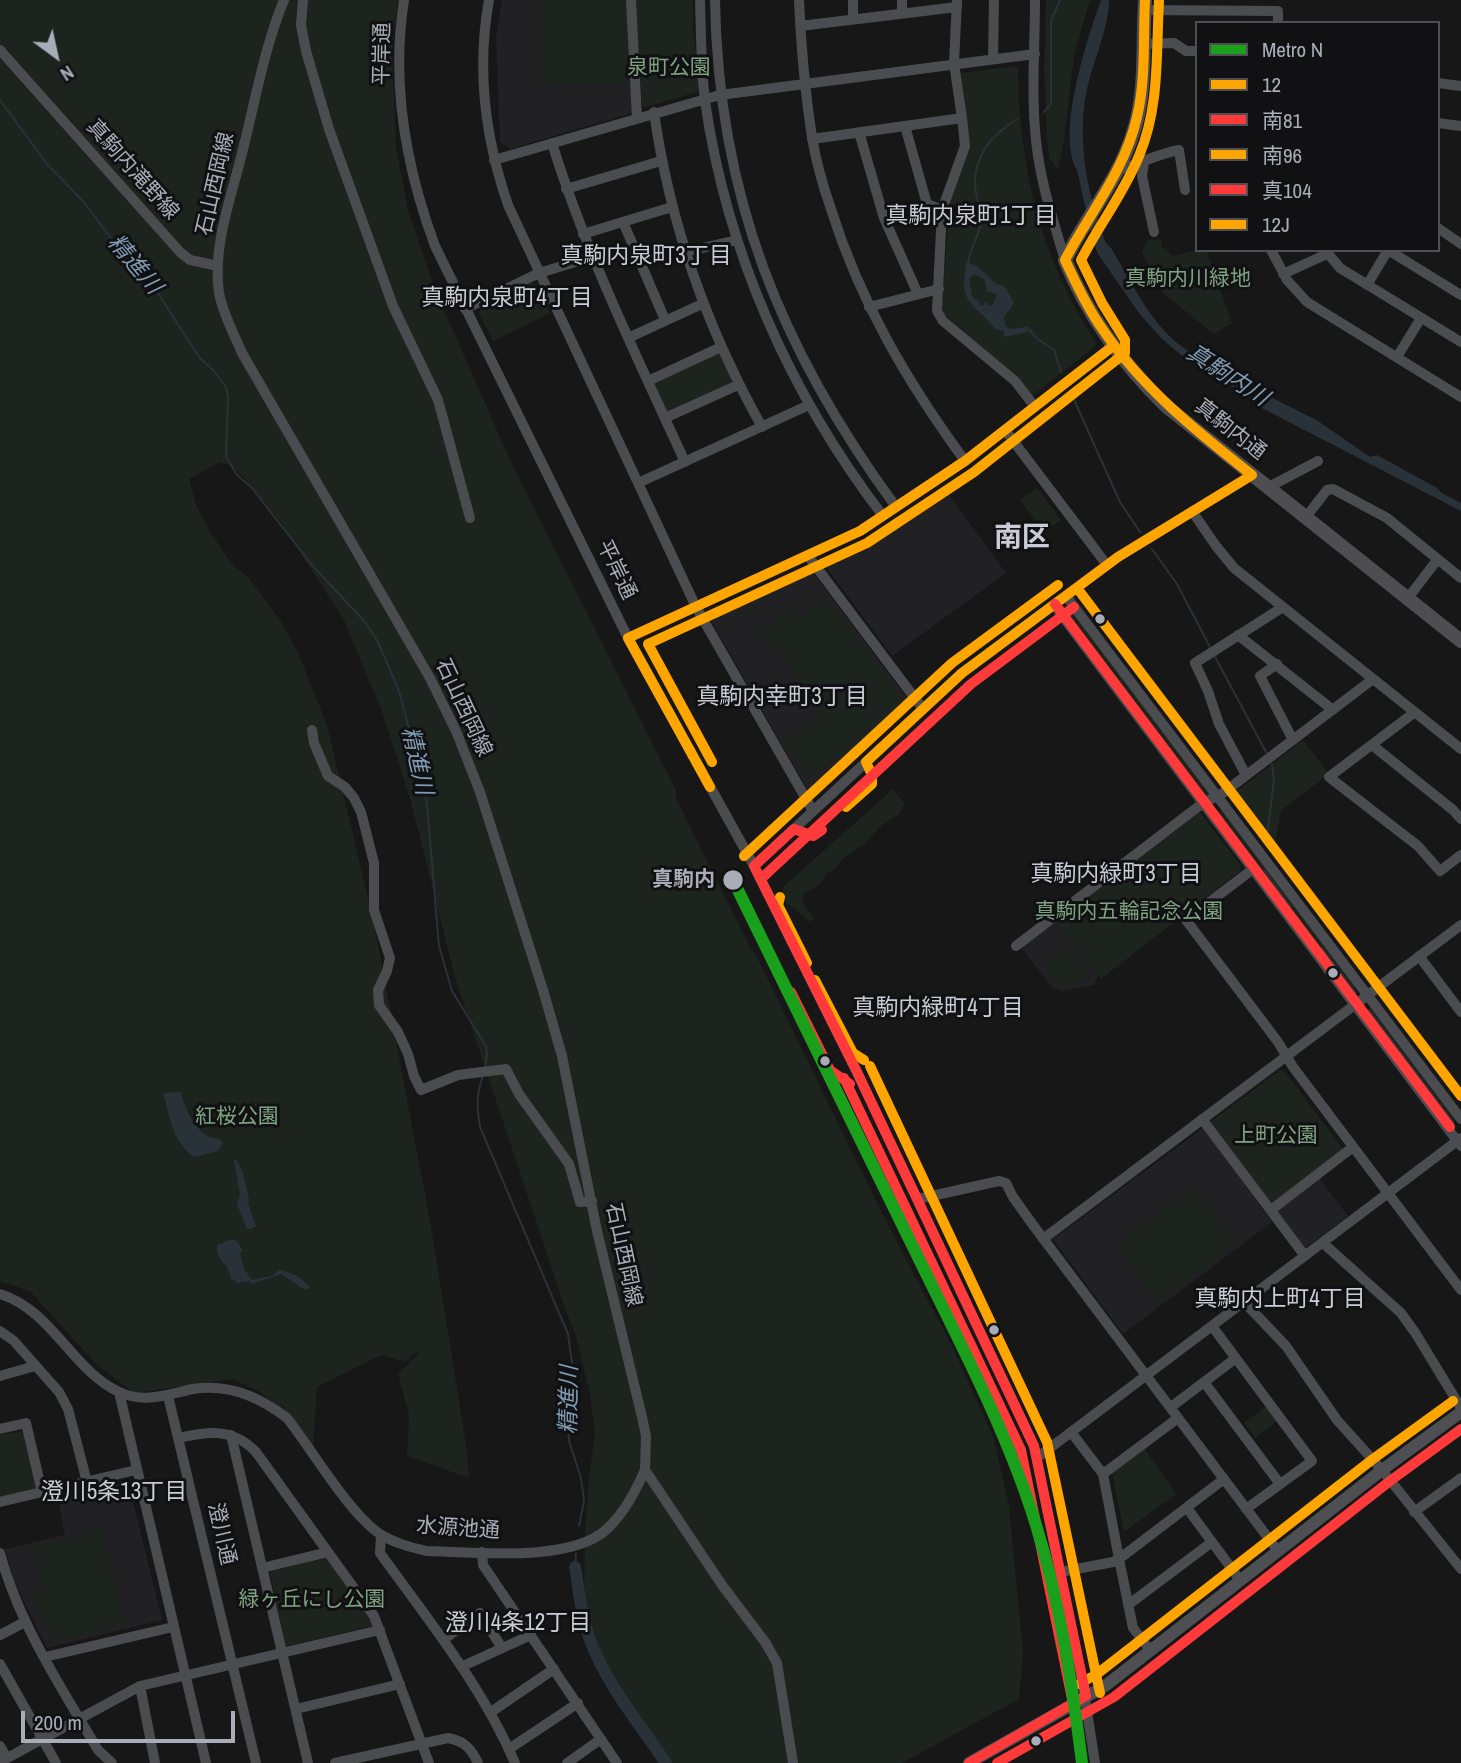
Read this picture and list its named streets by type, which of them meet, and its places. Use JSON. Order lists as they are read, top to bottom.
{
  "streets": {
    "highway": ["真駒内通"],
    "street": [
      "平岸通",
      "真駒内滝野線",
      "石山西岡線",
      "水源池通",
      "澄川通"
    ]
  },
  "crossings": [
    ["真駒内滝野線", "石山西岡線"],
    ["石山西岡線", "水源池通"],
    ["水源池通", "澄川通"]
  ],
  "districts": [
    "真駒内泉町1丁目",
    "真駒内泉町3丁目",
    "真駒内泉町4丁目",
    "南区",
    "真駒内幸町3丁目",
    "真駒内緑町3丁目",
    "真駒内緑町4丁目",
    "真駒内上町4丁目",
    "澄川5条13丁目",
    "澄川4条12丁目"
  ],
  "water": ["精進川", "真駒内川"],
  "parks": [
    "泉町公園",
    "真駒内川緑地",
    "真駒内五輪記念公園",
    "紅桜公園",
    "上町公園",
    "緑ヶ丘にし公園"
  ],
  "places": ["真駒内"],
  "lines": [
    "transit line 12",
    "transit line 12J",
    "transit line 南96",
    "transit line 南81",
    "transit line 真104",
    "metro line N"
  ],
  "legend": [
    "Metro N",
    "12",
    "南81",
    "南96",
    "真104",
    "12J"
  ],
  "scale_bar": "200 m",
  "north": "bottom right"
}
